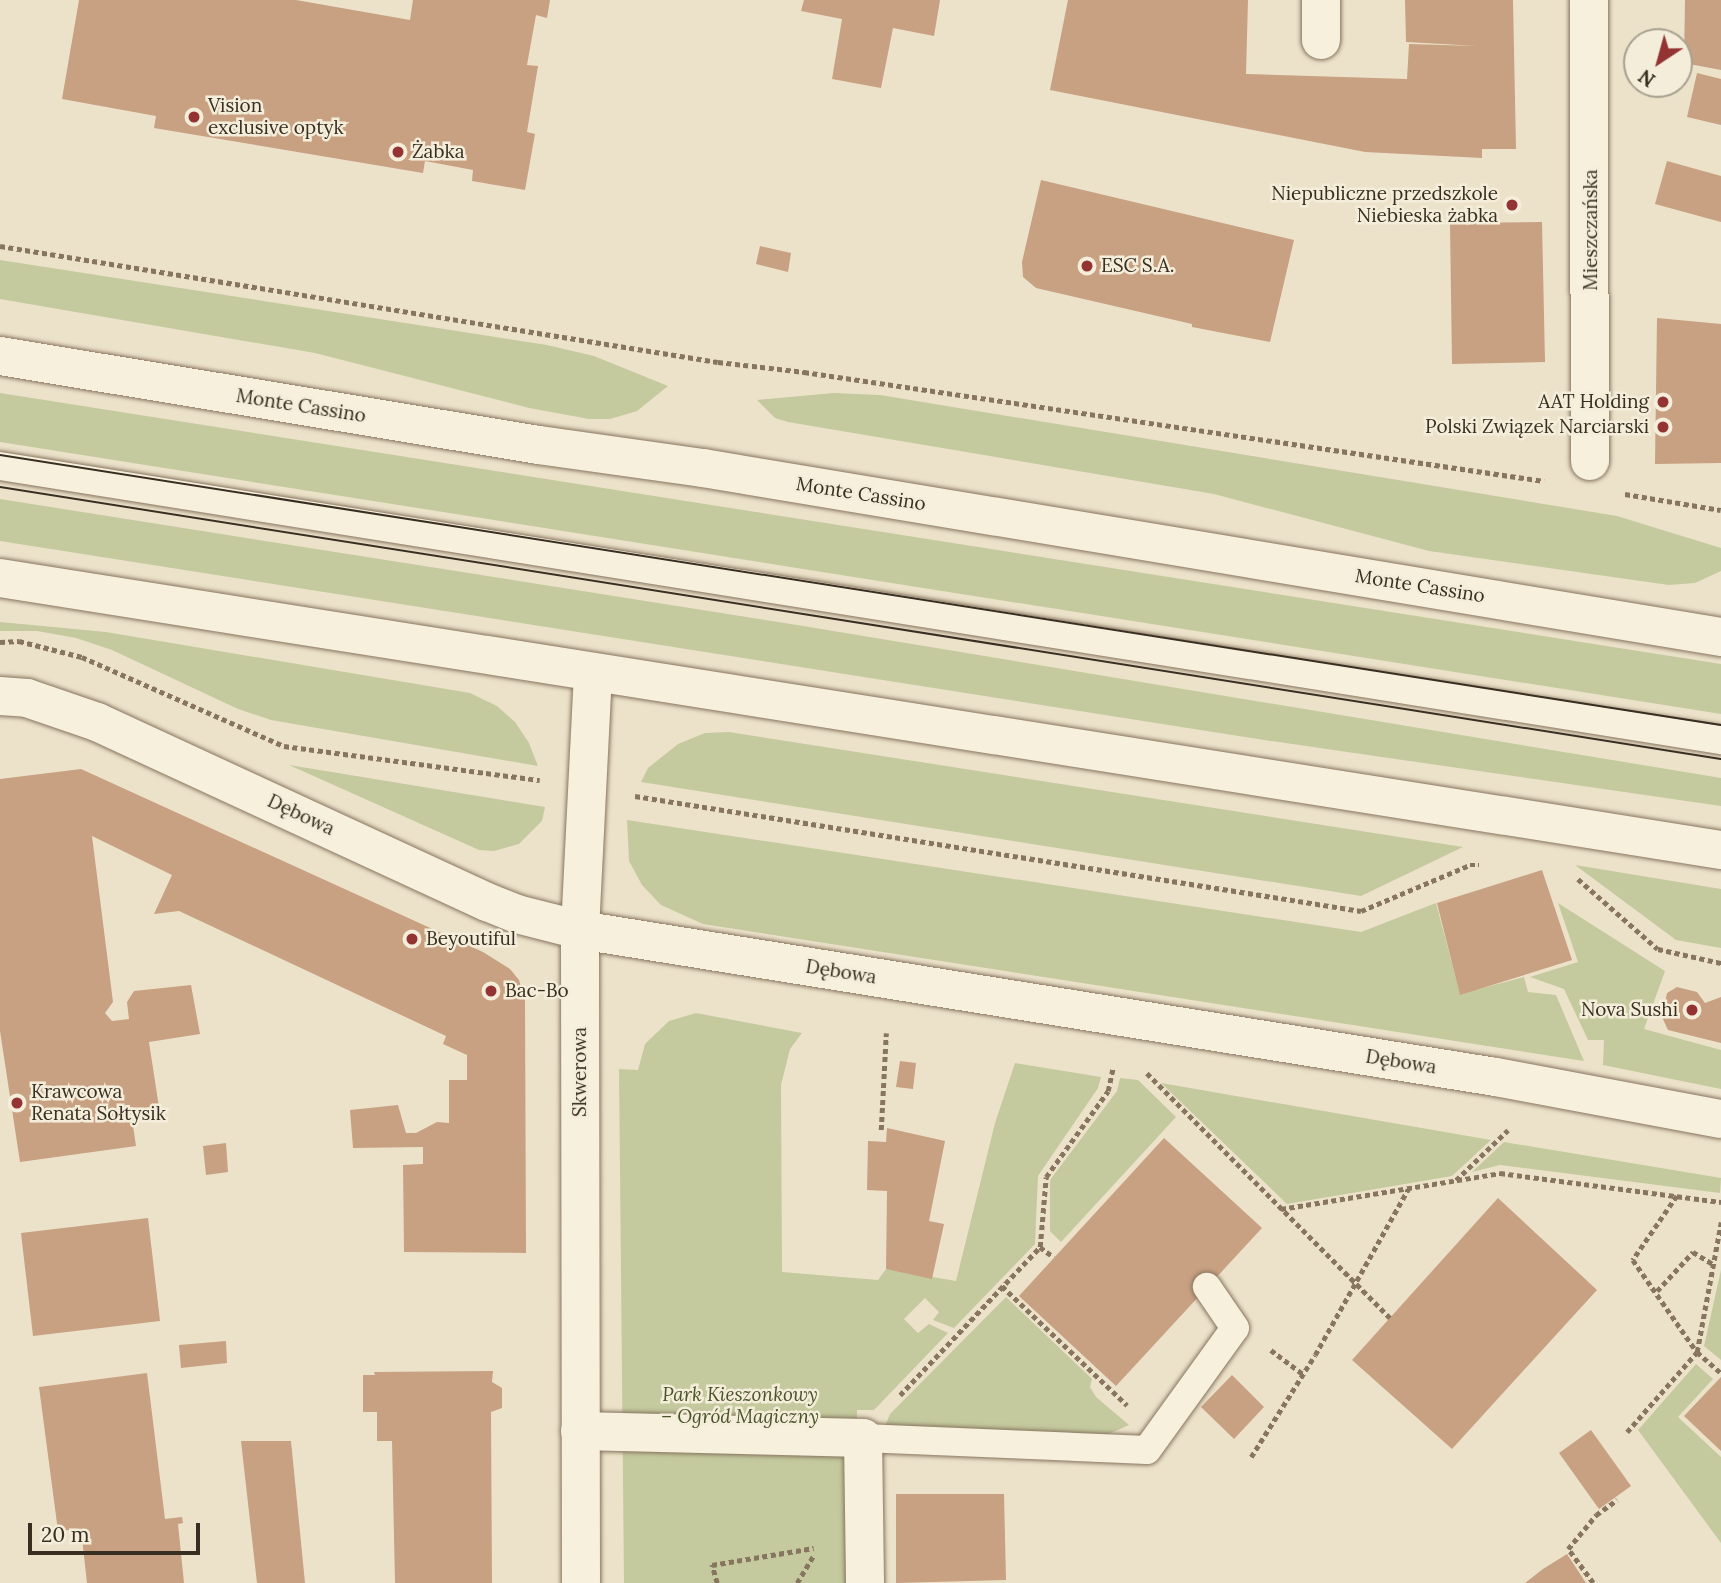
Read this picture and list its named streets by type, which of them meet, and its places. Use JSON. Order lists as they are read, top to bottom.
{
  "streets": {
    "street": [
      "Mieszczańska",
      "Monte Cassino",
      "Dębowa",
      "Skwerowa"
    ]
  },
  "crossings": [
    ["Dębowa", "Skwerowa"]
  ],
  "parks": ["Park Kieszonkowy – Ogród Magiczny"],
  "places": [
    "Vision exclusive optyk",
    "Żabka",
    "Niepubliczne przedszkole Niebieska żabka",
    "ESC S.A.",
    "AAT Holding",
    "Polski Związek Narciarski",
    "Beyoutiful",
    "Bac-Bo",
    "Nova Sushi",
    "Krawcowa Renata Sołtysik"
  ],
  "scale_bar": "20 m",
  "north": "bottom left"
}
